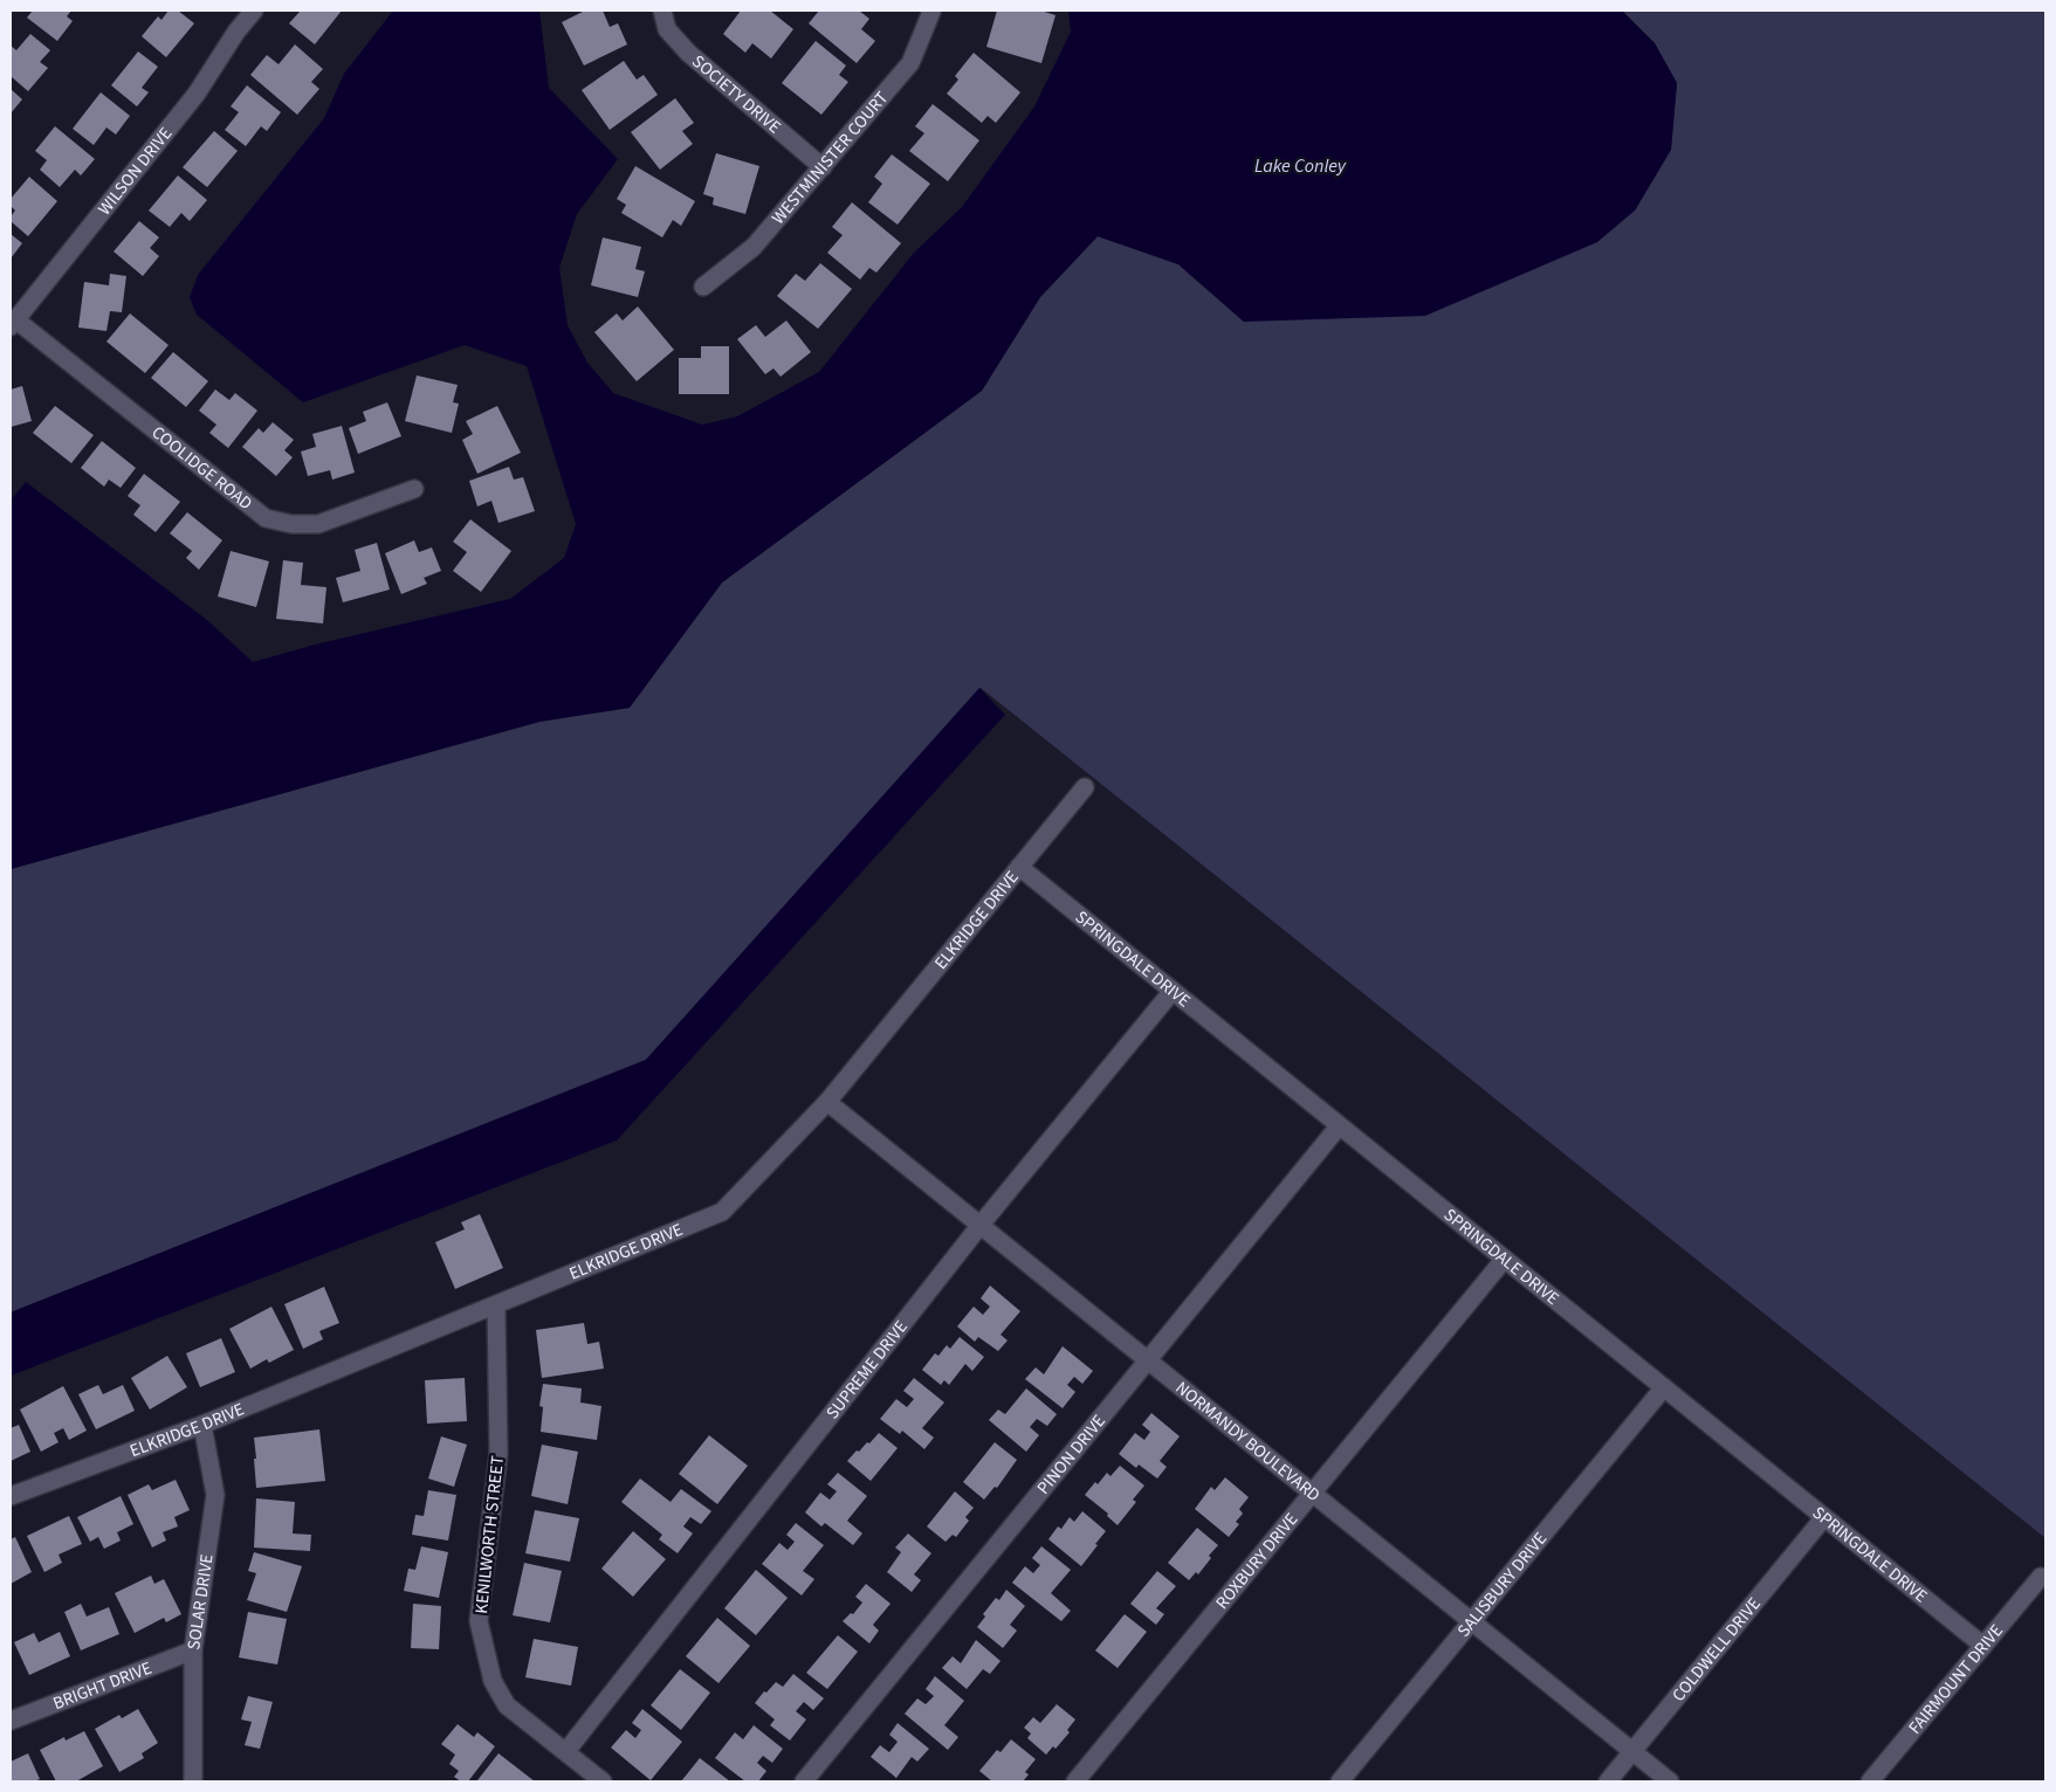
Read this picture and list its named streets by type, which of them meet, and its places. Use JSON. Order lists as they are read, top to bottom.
{
  "streets": {
    "street": [
      "SOCIETY DRIVE",
      "WESTMINISTER COURT",
      "WILSON DRIVE",
      "COOLIDGE ROAD",
      "ELKRIDGE DRIVE",
      "SPRINGDALE DRIVE",
      "SUPREME DRIVE",
      "NORMANDY BOULEVARD",
      "PINON DRIVE",
      "KENILWORTH STREET",
      "ROXBURY DRIVE",
      "SALISBURY DRIVE",
      "SOLAR DRIVE",
      "COLDWELL DRIVE",
      "FAIRMOUNT DRIVE",
      "BRIGHT DRIVE"
    ]
  },
  "crossings": [
    ["SOCIETY DRIVE", "WESTMINISTER COURT"],
    ["WILSON DRIVE", "COOLIDGE ROAD"],
    ["ELKRIDGE DRIVE", "SPRINGDALE DRIVE"],
    ["ELKRIDGE DRIVE", "NORMANDY BOULEVARD"],
    ["ELKRIDGE DRIVE", "KENILWORTH STREET"],
    ["ELKRIDGE DRIVE", "SOLAR DRIVE"],
    ["SPRINGDALE DRIVE", "SUPREME DRIVE"],
    ["SPRINGDALE DRIVE", "PINON DRIVE"],
    ["SPRINGDALE DRIVE", "ROXBURY DRIVE"],
    ["SPRINGDALE DRIVE", "SALISBURY DRIVE"],
    ["SPRINGDALE DRIVE", "COLDWELL DRIVE"],
    ["SPRINGDALE DRIVE", "FAIRMOUNT DRIVE"],
    ["SUPREME DRIVE", "NORMANDY BOULEVARD"],
    ["SUPREME DRIVE", "KENILWORTH STREET"],
    ["NORMANDY BOULEVARD", "PINON DRIVE"],
    ["NORMANDY BOULEVARD", "ROXBURY DRIVE"],
    ["NORMANDY BOULEVARD", "SALISBURY DRIVE"],
    ["NORMANDY BOULEVARD", "COLDWELL DRIVE"],
    ["SOLAR DRIVE", "BRIGHT DRIVE"]
  ],
  "water": ["Lake Conley"]
}
